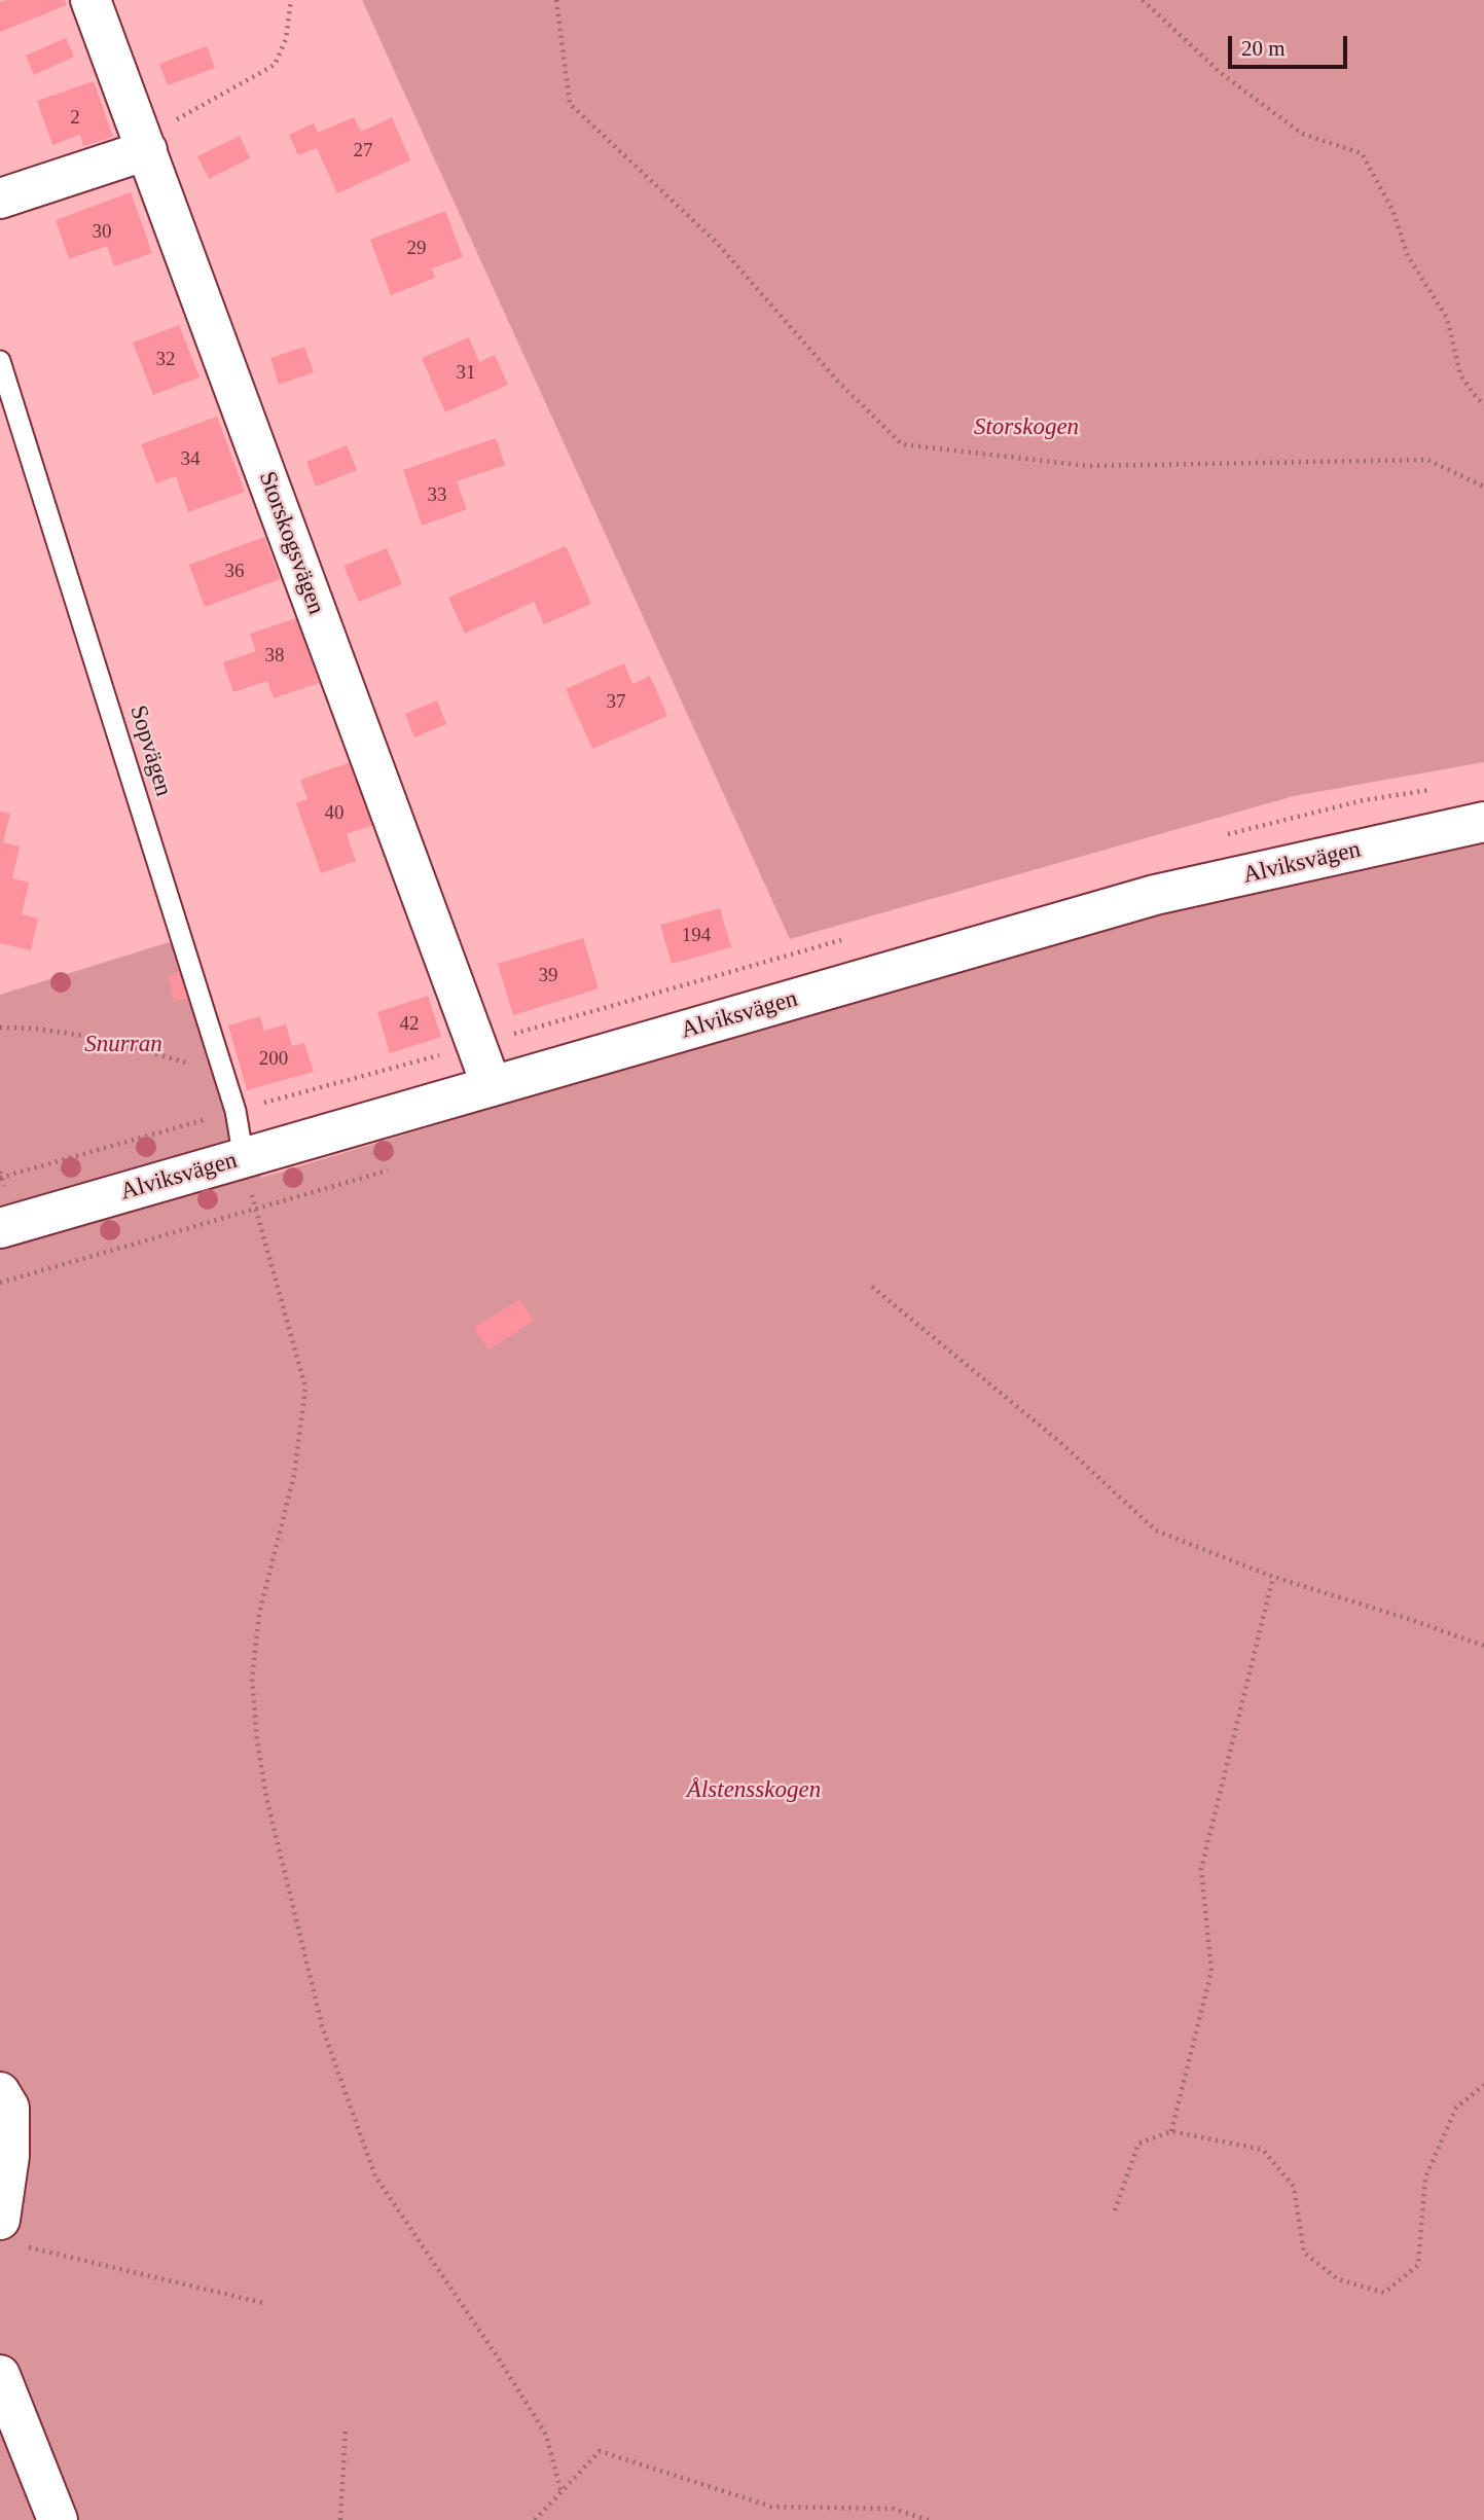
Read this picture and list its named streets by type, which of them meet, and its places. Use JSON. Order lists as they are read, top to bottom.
{
  "streets": {
    "street": ["Storskogsvägen", "Alviksvägen"],
    "lane": ["Sopvägen"]
  },
  "crossings": [
    ["Storskogsvägen", "Alviksvägen"],
    ["Sopvägen", "Alviksvägen"]
  ],
  "parks": ["Storskogen", "Snurran", "Ålstensskogen"],
  "house_numbers": [
    "2",
    "27",
    "30",
    "29",
    "32",
    "31",
    "34",
    "33",
    "36",
    "38",
    "37",
    "40",
    "194",
    "39",
    "42",
    "200"
  ],
  "scale_bar": "20 m"
}
